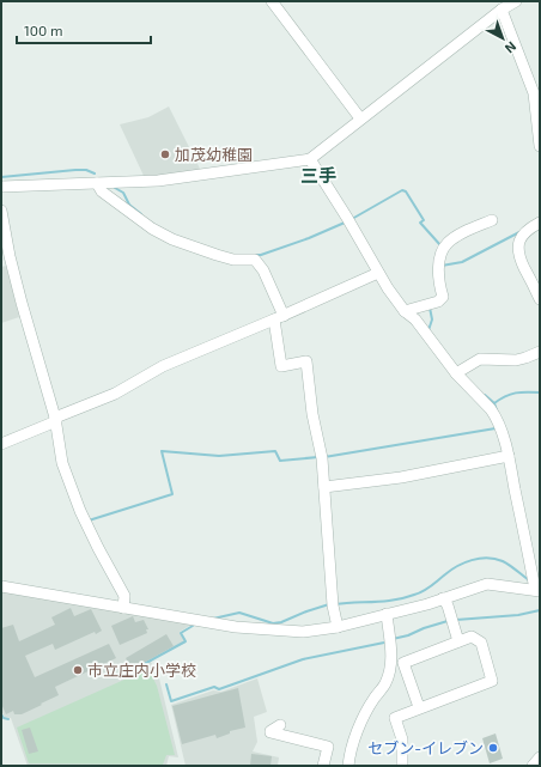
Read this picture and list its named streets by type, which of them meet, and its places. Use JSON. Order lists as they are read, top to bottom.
{
  "districts": ["三手"],
  "places": ["加茂幼稚園", "市立庄内小学校", "セブン-イレブン"],
  "scale_bar": "100 m",
  "north": "bottom right"
}
